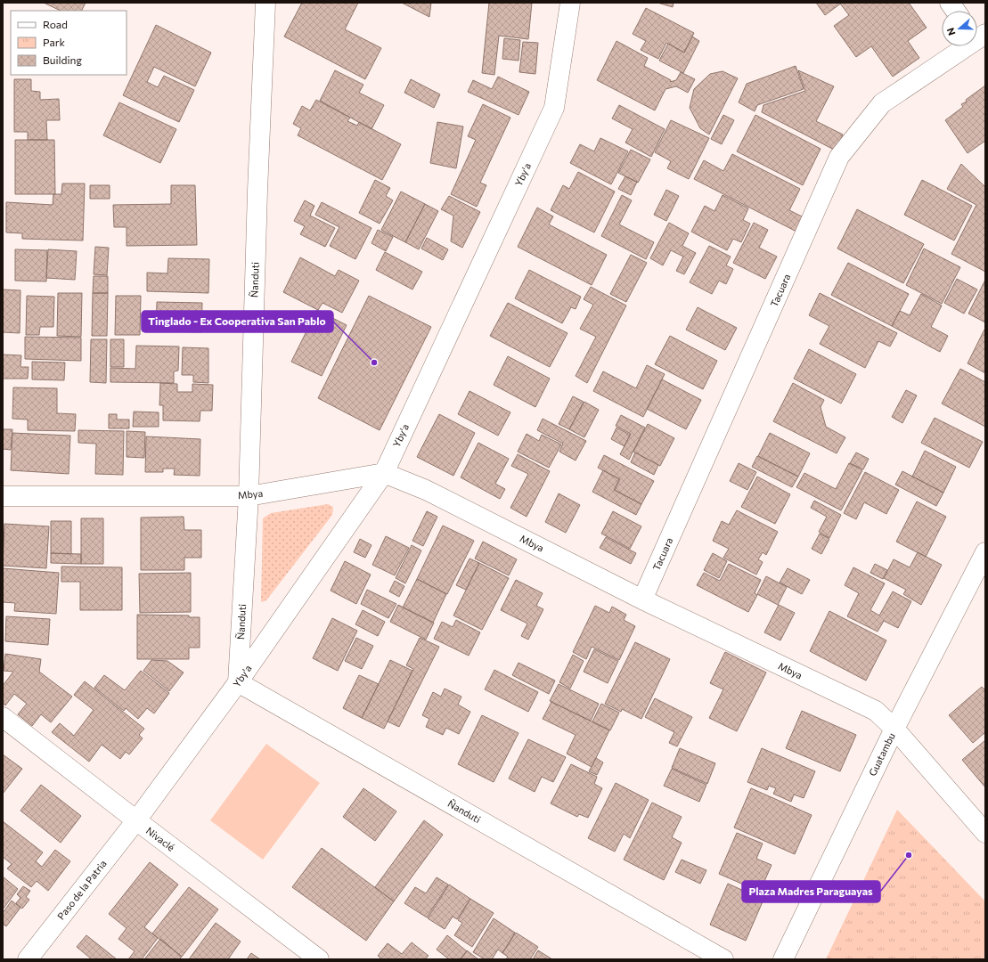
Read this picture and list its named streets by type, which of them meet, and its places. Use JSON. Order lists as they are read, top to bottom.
{
  "streets": {
    "street": [
      "Yby'a",
      "Ñanduti",
      "Tacuara",
      "Mbya",
      "Guatambu",
      "Nivaclé",
      "Paso de la Patria"
    ]
  },
  "crossings": [
    ["Yby'a", "Ñanduti"],
    ["Yby'a", "Mbya"],
    ["Yby'a", "Nivaclé"],
    ["Yby'a", "Paso de la Patria"],
    ["Ñanduti", "Mbya"],
    ["Tacuara", "Mbya"],
    ["Mbya", "Guatambu"],
    ["Nivaclé", "Paso de la Patria"]
  ],
  "places": ["Tinglado - Ex Cooperativa San Pablo", "Plaza Madres Paraguayas"],
  "legend": ["Road", "Park", "Building"],
  "north": "left"
}
